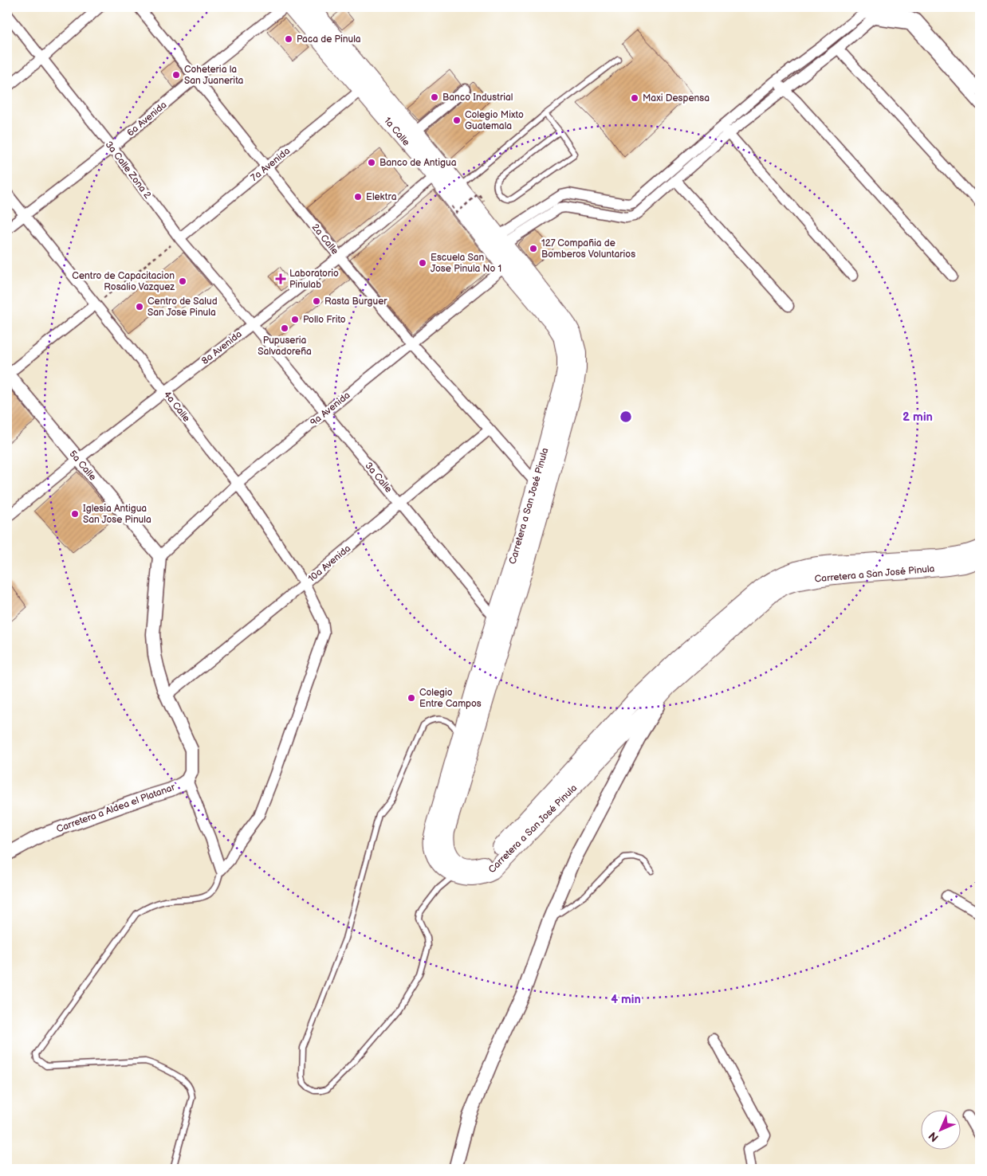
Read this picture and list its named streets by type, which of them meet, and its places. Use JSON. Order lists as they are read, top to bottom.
{
  "streets": {
    "main road": ["1a Calle", "Carretera a San José Pinula"],
    "street": [
      "6a Avenida",
      "7a Avenida",
      "3a Calle Zona 2",
      "2a Calle",
      "8a Avenida",
      "4a Calle",
      "9a Avenida",
      "5a Calle",
      "3a Calle",
      "10a Avenida",
      "Carretera a Aldea el Platanar"
    ]
  },
  "crossings": [
    ["6a Avenida", "3a Calle Zona 2"],
    ["6a Avenida", "2a Calle"],
    ["6a Avenida", "4a Calle"],
    ["1a Calle", "7a Avenida"],
    ["1a Calle", "8a Avenida"],
    ["1a Calle", "9a Avenida"],
    ["1a Calle", "Carretera a San José Pinula"],
    ["7a Avenida", "3a Calle Zona 2"],
    ["7a Avenida", "2a Calle"],
    ["3a Calle Zona 2", "8a Avenida"],
    ["3a Calle Zona 2", "3a Calle"],
    ["2a Calle", "8a Avenida"],
    ["2a Calle", "9a Avenida"],
    ["2a Calle", "Carretera a San José Pinula"],
    ["2a Calle", "10a Avenida"],
    ["8a Avenida", "4a Calle"],
    ["8a Avenida", "5a Calle"],
    ["8a Avenida", "3a Calle"],
    ["4a Calle", "9a Avenida"],
    ["4a Calle", "10a Avenida"],
    ["9a Avenida", "5a Calle"],
    ["9a Avenida", "3a Calle"],
    ["9a Avenida", "Carretera a Aldea el Platanar"],
    ["5a Calle", "Carretera a Aldea el Platanar"],
    ["3a Calle", "Carretera a San José Pinula"],
    ["3a Calle", "10a Avenida"],
    ["10a Avenida", "Carretera a Aldea el Platanar"]
  ],
  "places": {
    "other": [
      "Paca de Pinula",
      "Coheteria la San Juanerita",
      "Banco Industrial",
      "Maxi Despensa",
      "Colegio Mixto Guatemala",
      "Banco de Antigua",
      "Elektra",
      "127 Compañia de Bomberos Voluntarios",
      "Escuela San Jose Pinula No 1",
      "Centro de Capacitacion Rosalio Vazquez",
      "Rasta Burguer",
      "Centro de Salud San Jose Pinula",
      "Pollo Frito",
      "Pupuseria Salvadoreña",
      "Iglesia Antigua San Jose Pinula",
      "Colegio Entre Campos"
    ],
    "health": ["Laboratorio Pinulab"]
  },
  "north": "bottom left",
  "rings": ["2 min", "4 min"]
}
